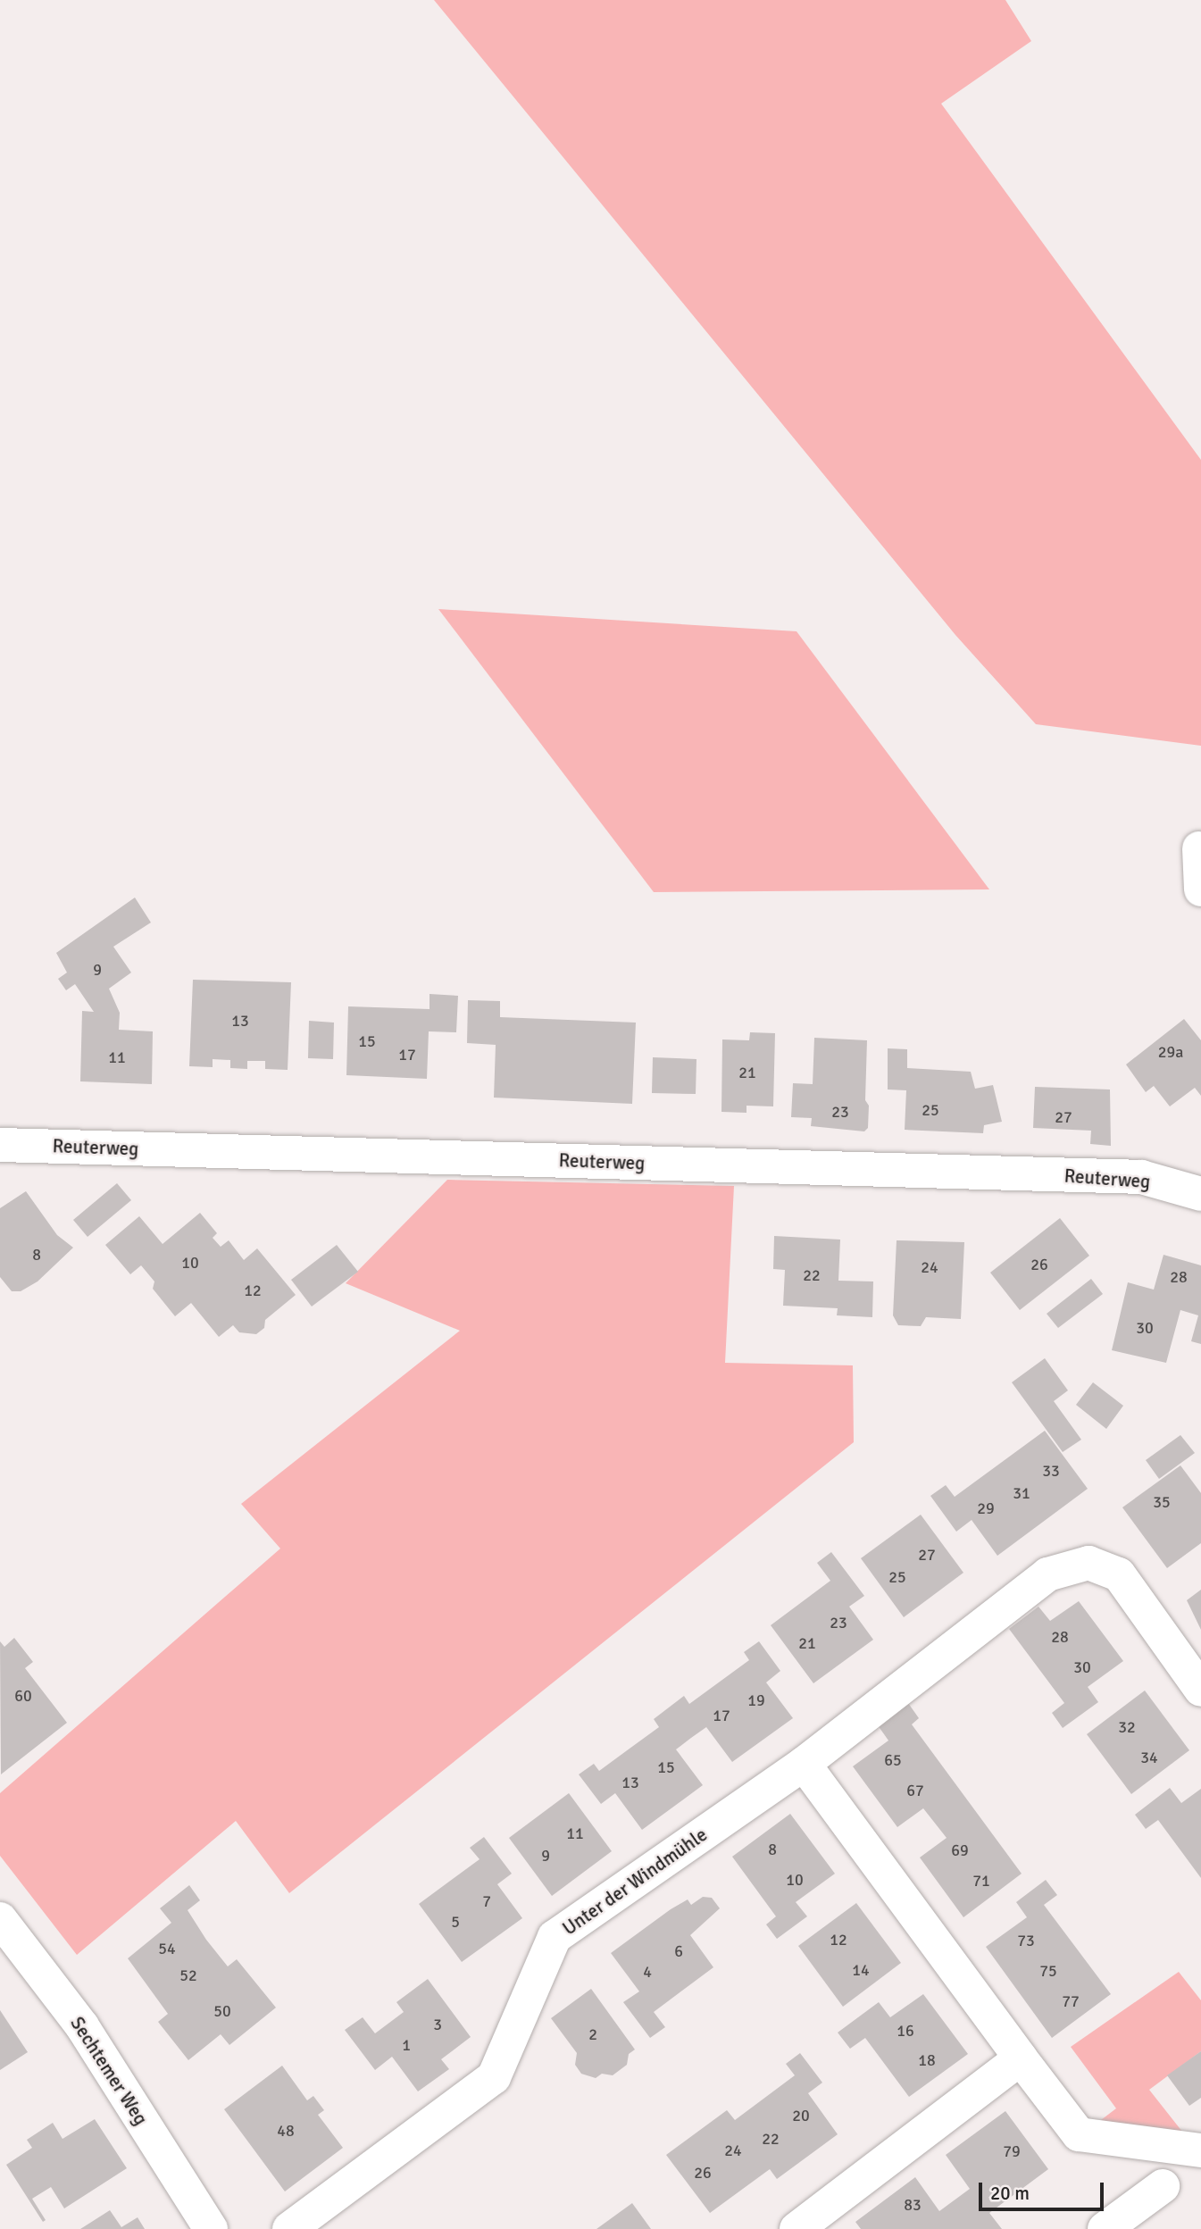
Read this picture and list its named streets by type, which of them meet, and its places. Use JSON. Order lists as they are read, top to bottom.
{
  "streets": {
    "street": ["Reuterweg", "Unter der Windmühle", "Sechtemer Weg"]
  },
  "house_numbers": [
    "9",
    "13",
    "15",
    "29a",
    "17",
    "11",
    "21",
    "25",
    "23",
    "27",
    "8",
    "10",
    "26",
    "24",
    "22",
    "28",
    "12",
    "30",
    "33",
    "31",
    "35",
    "29",
    "27",
    "25",
    "23",
    "28",
    "21",
    "30",
    "60",
    "19",
    "17",
    "32",
    "34",
    "65",
    "15",
    "13",
    "67",
    "11",
    "8",
    "69",
    "9",
    "10",
    "71",
    "7",
    "5",
    "12",
    "73",
    "54",
    "6",
    "14",
    "75",
    "4",
    "52",
    "77",
    "50",
    "3",
    "16",
    "2",
    "1",
    "18",
    "20",
    "48",
    "22",
    "24",
    "79",
    "26",
    "83"
  ],
  "scale_bar": "20 m"
}
